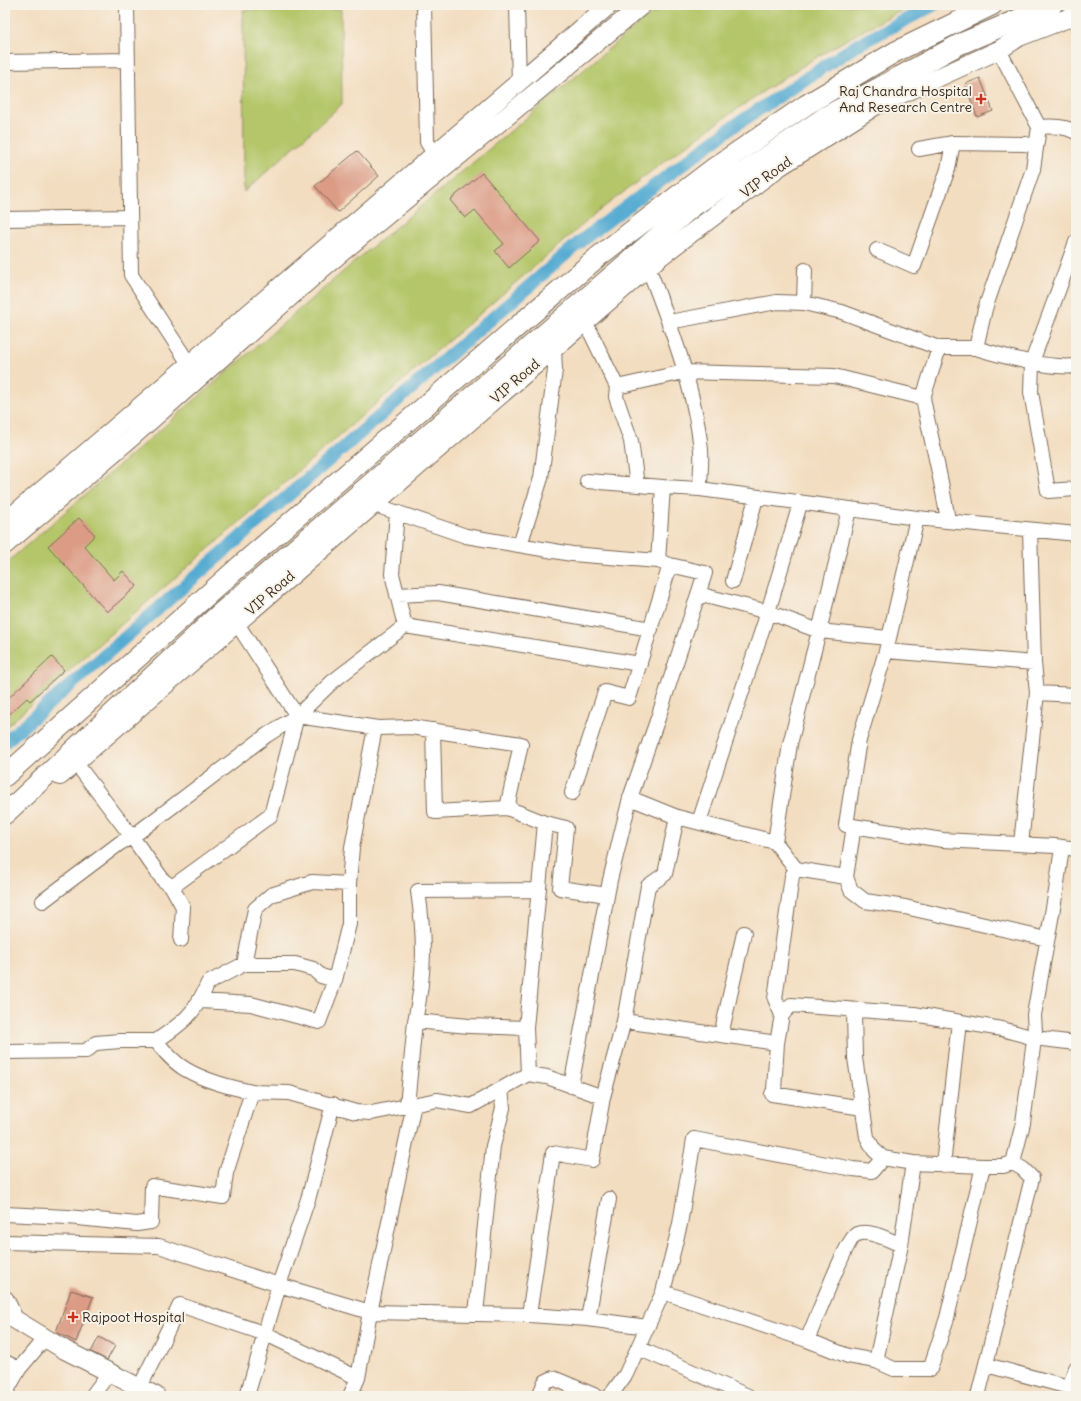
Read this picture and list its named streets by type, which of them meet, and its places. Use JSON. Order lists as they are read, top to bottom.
{
  "streets": {
    "main road": ["VIP Road"]
  },
  "places": {
    "health": ["Raj Chandra Hospital And Research Centre", "Rajpoot Hospital"]
  }
}
